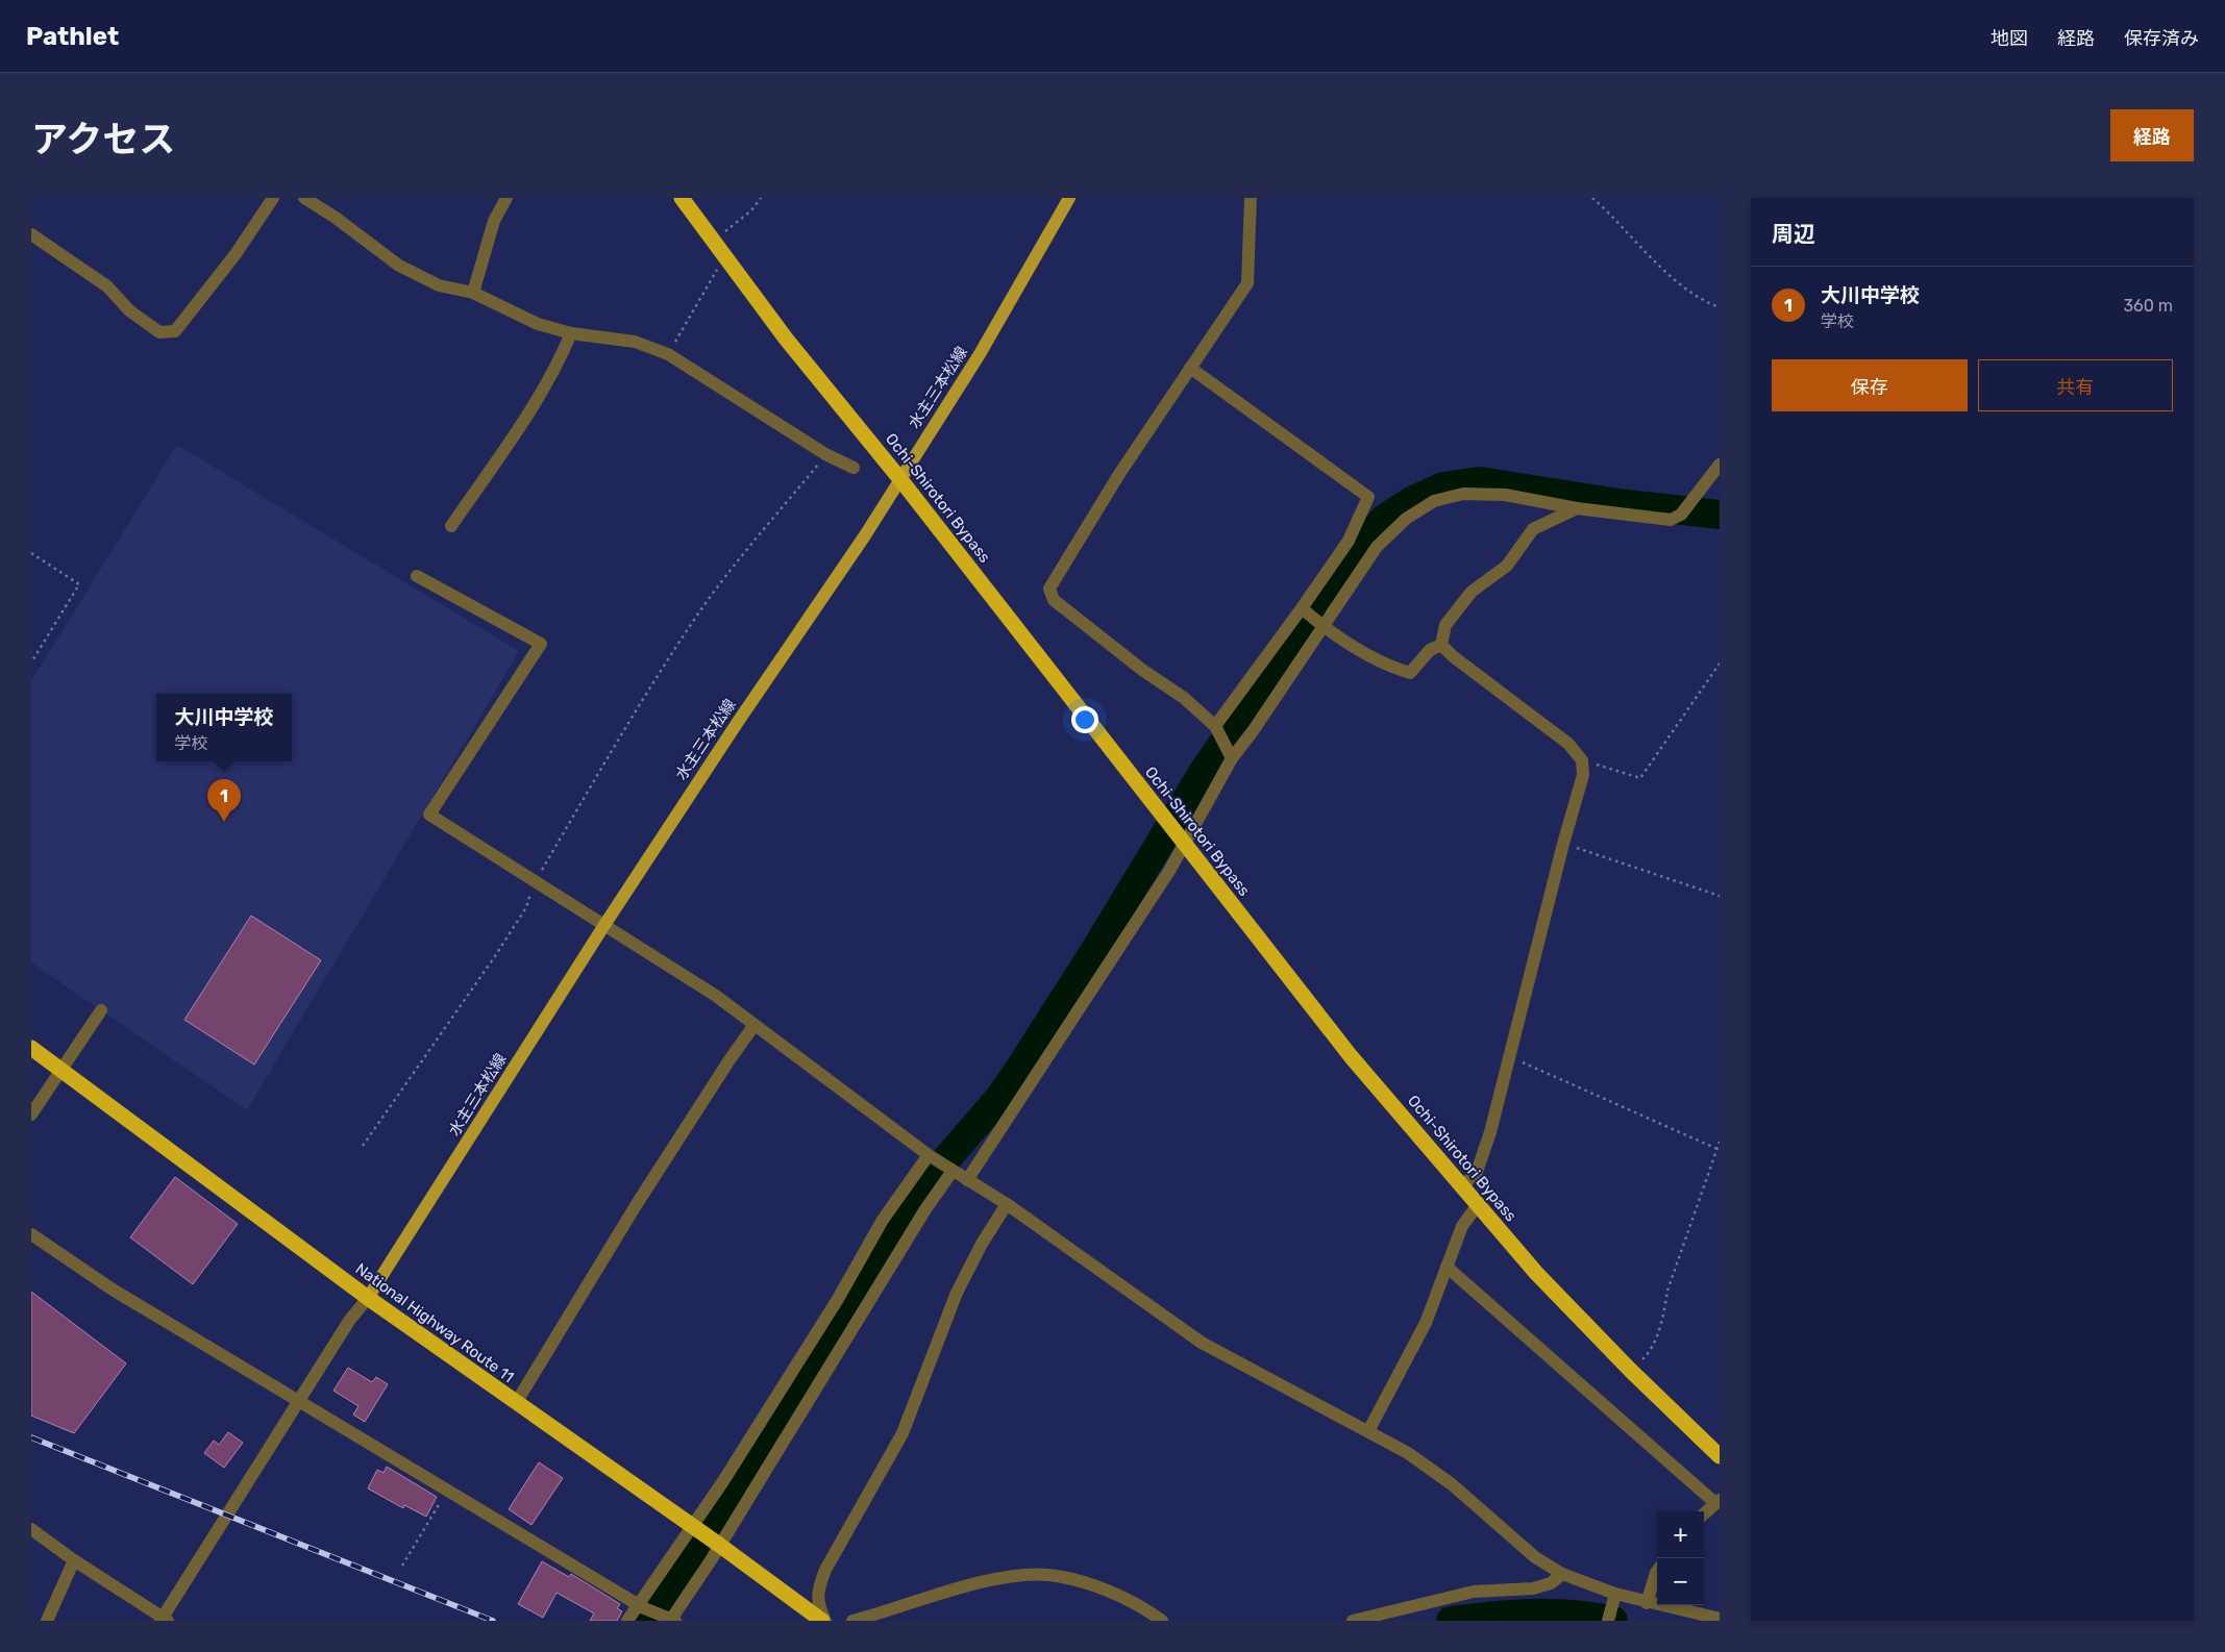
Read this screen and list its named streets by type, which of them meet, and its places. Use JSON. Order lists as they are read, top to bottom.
{
  "streets": {
    "highway": ["Ochi-Shirotori Bypass", "National Highway Route 11"],
    "main road": ["水主三本松線"]
  },
  "crossings": [
    ["水主三本松線", "Ochi-Shirotori Bypass"],
    ["水主三本松線", "National Highway Route 11"]
  ],
  "page": {
    "header": "Pathlet",
    "nav": ["地図", "経路", "保存済み"],
    "title": "アクセス",
    "buttons": [
      "経路",
      ["保存", "共有"]
    ],
    "heading": "周辺",
    "list": [
      {
        "mark": "1",
        "name": "大川中学校",
        "note": "学校",
        "value": "360 m"
      }
    ],
    "popup": ["大川中学校", "学校"],
    "pins": "1",
    "map_buttons": ["+", "−"]
  }
}
